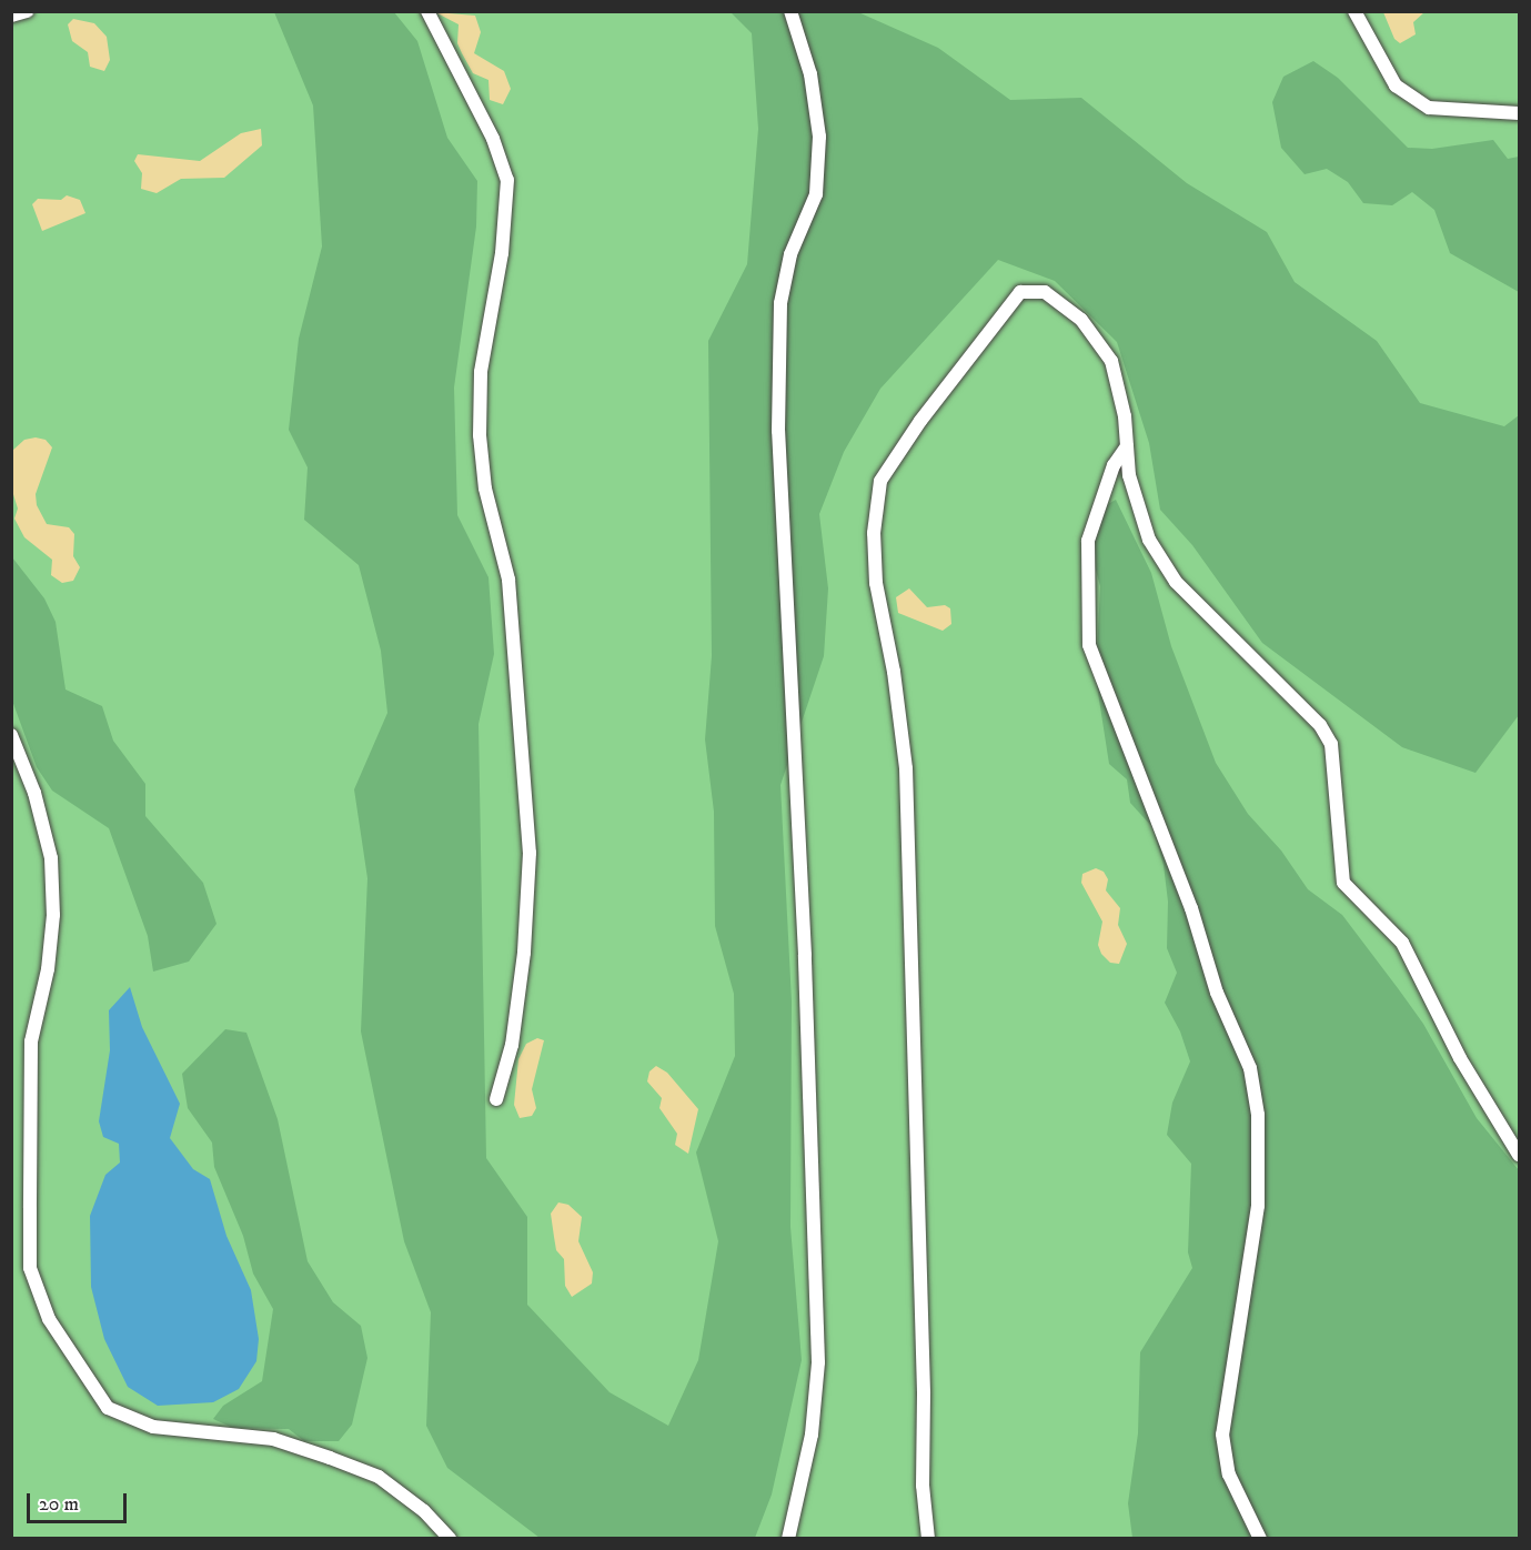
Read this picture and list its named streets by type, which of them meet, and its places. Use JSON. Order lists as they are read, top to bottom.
{
  "scale_bar": "20 m"
}
